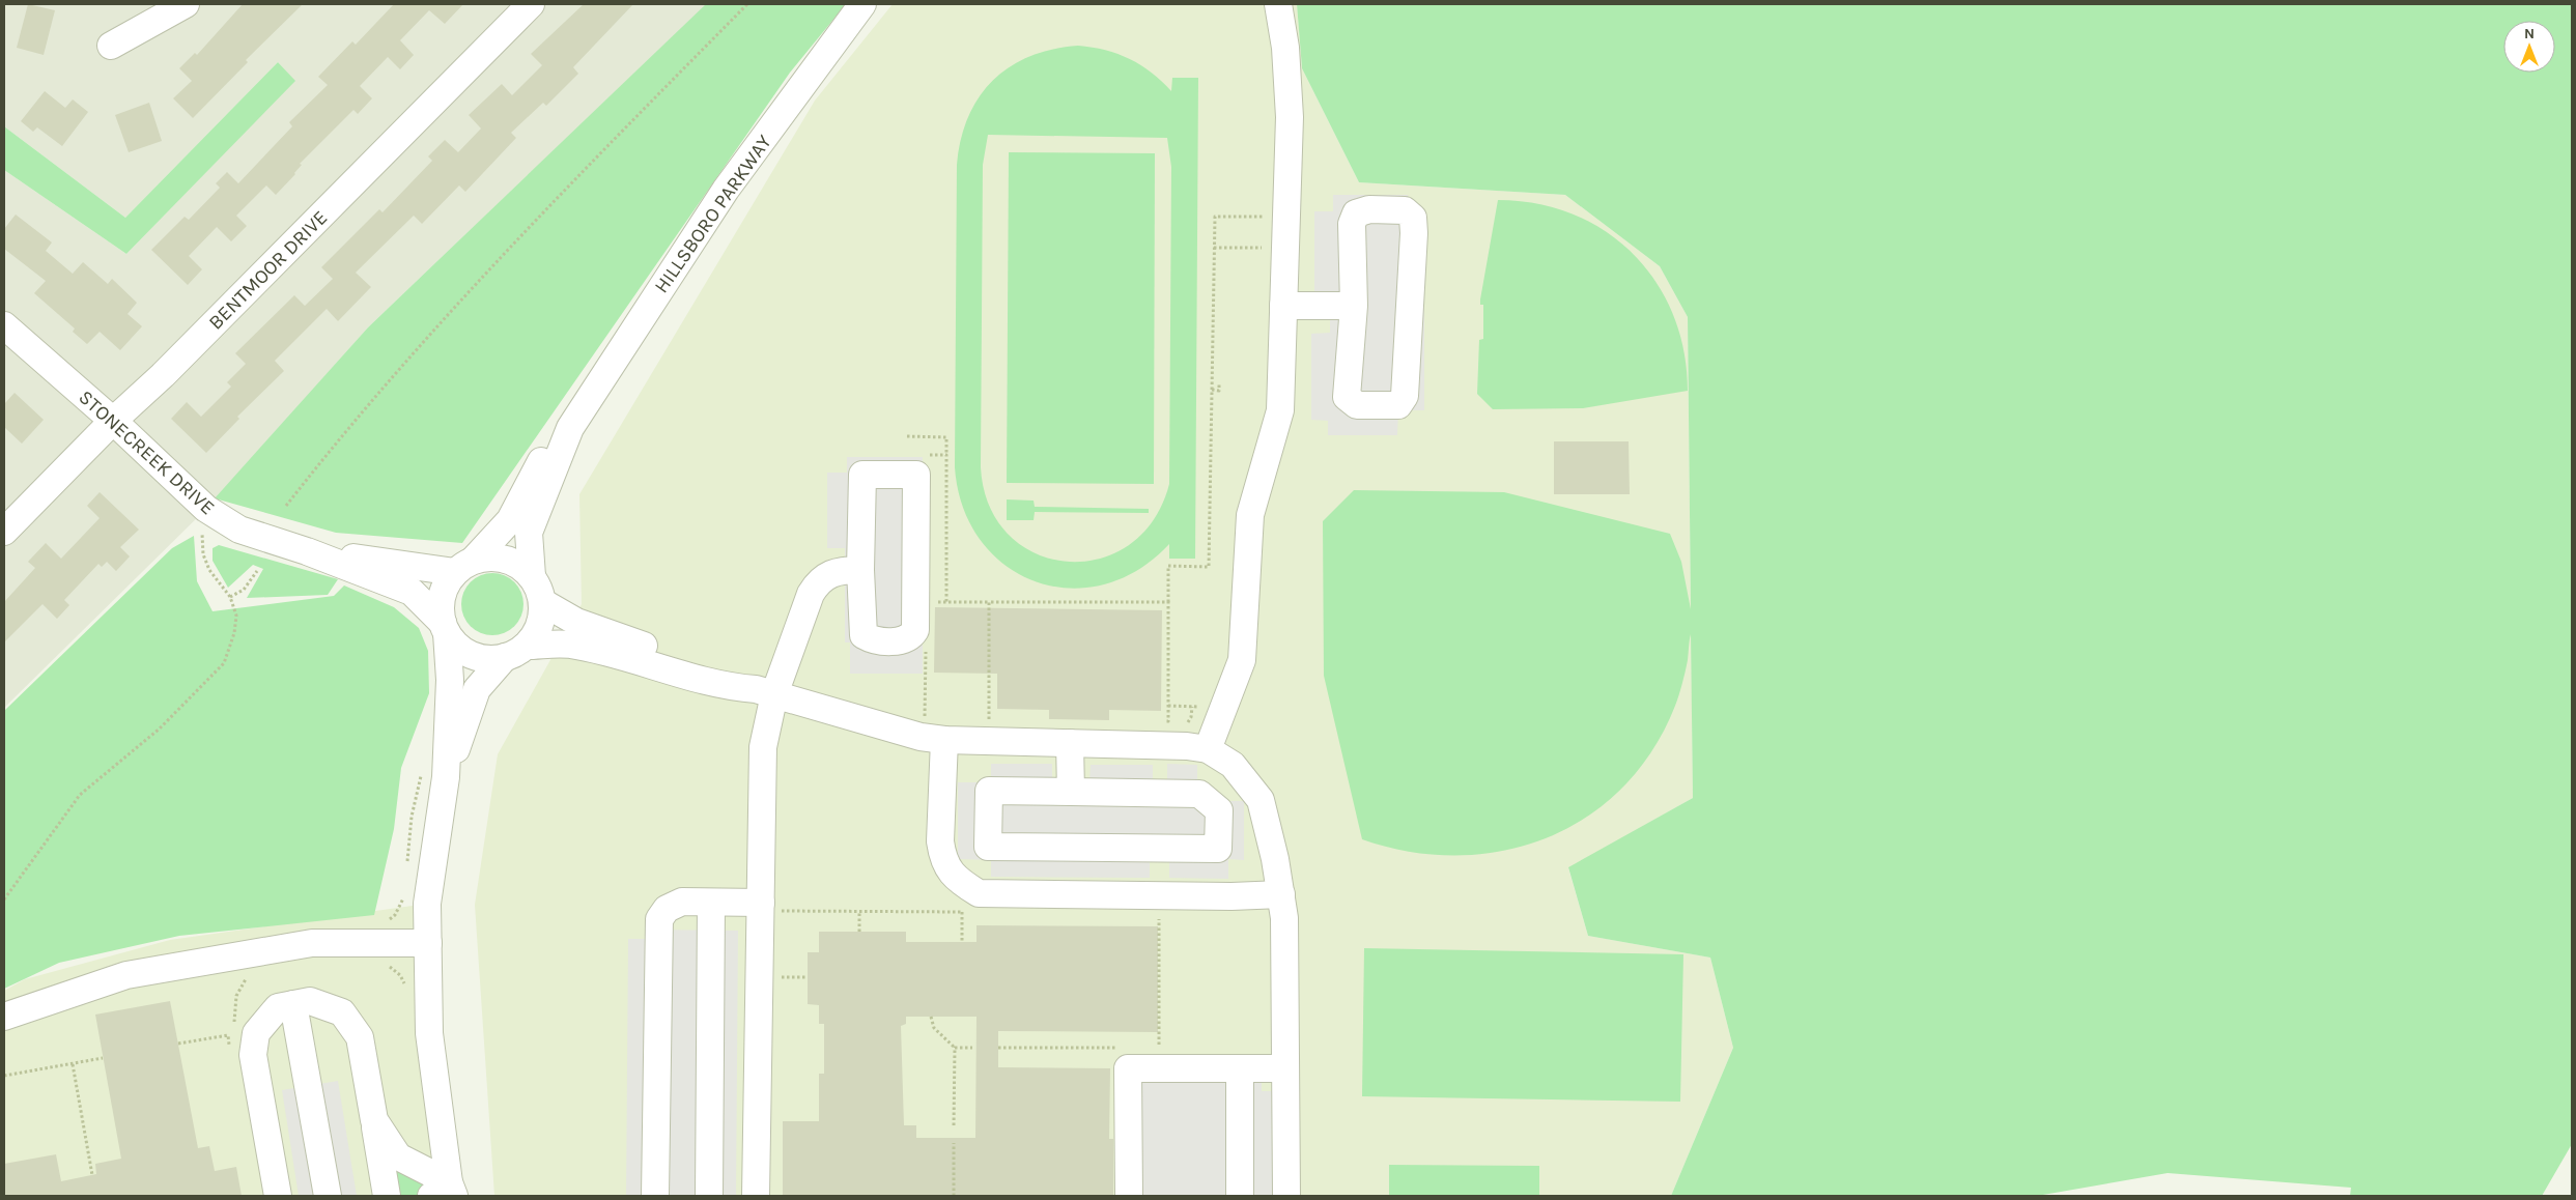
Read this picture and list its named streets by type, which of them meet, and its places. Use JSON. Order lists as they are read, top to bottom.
{
  "streets": {
    "street": ["HILLSBORO PARKWAY", "BENTMOOR DRIVE", "STONECREEK DRIVE"]
  },
  "crossings": [
    ["HILLSBORO PARKWAY", "STONECREEK DRIVE"],
    ["BENTMOOR DRIVE", "STONECREEK DRIVE"]
  ],
  "north": "top"
}
